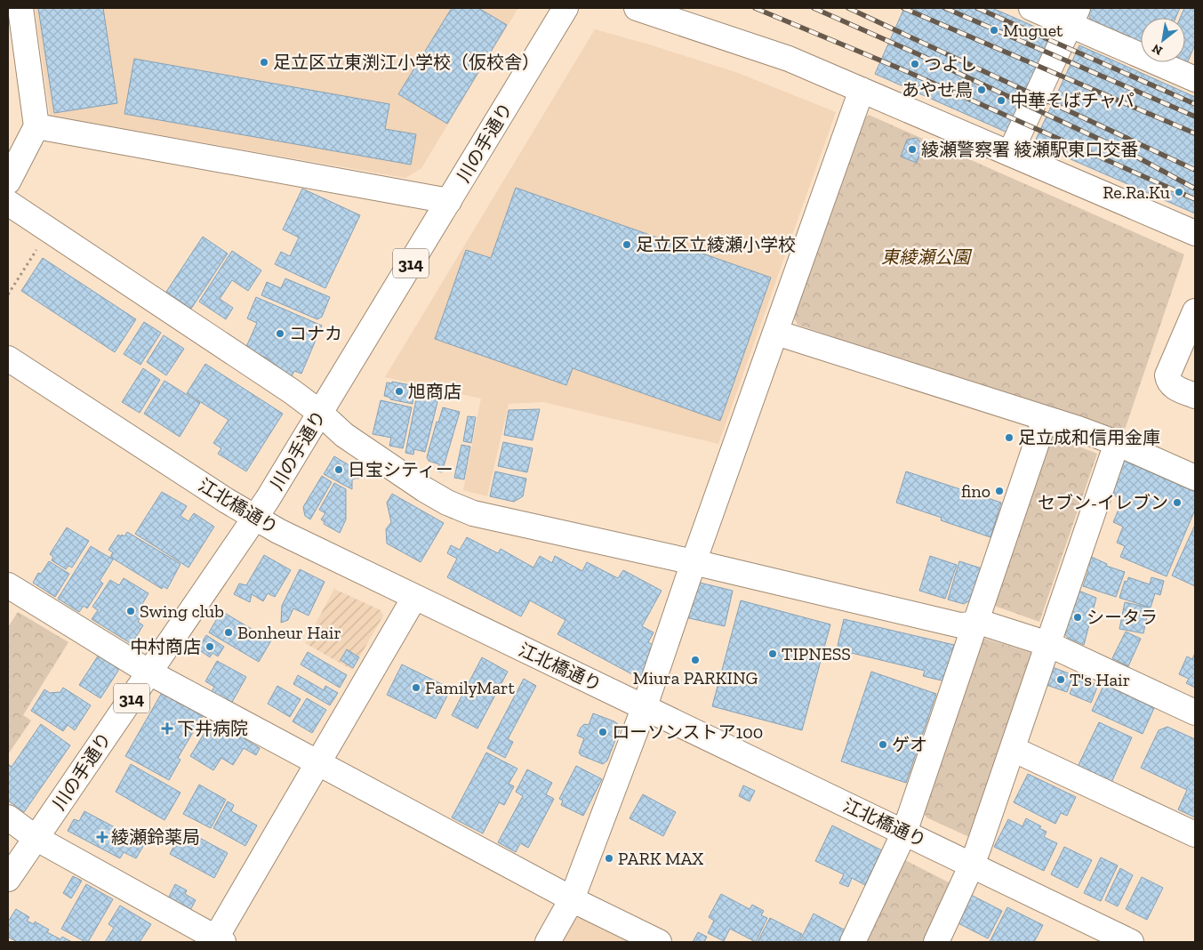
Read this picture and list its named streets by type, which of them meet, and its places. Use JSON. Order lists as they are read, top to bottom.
{
  "streets": {
    "street": ["川の手通り", "314", "江北橋通り"]
  },
  "crossings": [
    ["川の手通り", "江北橋通り"]
  ],
  "parks": ["東綾瀬公園"],
  "places": {
    "other": [
      "Muguet",
      "足立区立東渕江小学校（仮校舎）",
      "つよし",
      "あやせ鳥",
      "中華そばチャパ",
      "綾瀬警察署 綾瀬駅東口交番",
      "Re.Ra.Ku",
      "足立区立綾瀬小学校",
      "コナカ",
      "旭商店",
      "足立成和信用金庫",
      "日宝シティー",
      "fino",
      "セブン-イレブン",
      "Swing club",
      "シータラ",
      "Bonheur Hair",
      "中村商店",
      "TIPNESS",
      "Miura PARKING",
      "T's Hair",
      "FamilyMart",
      "ローソンストア100",
      "ゲオ",
      "PARK MAX"
    ],
    "health": ["下井病院", "綾瀬鈴薬局"]
  },
  "north": "bottom left"
}
